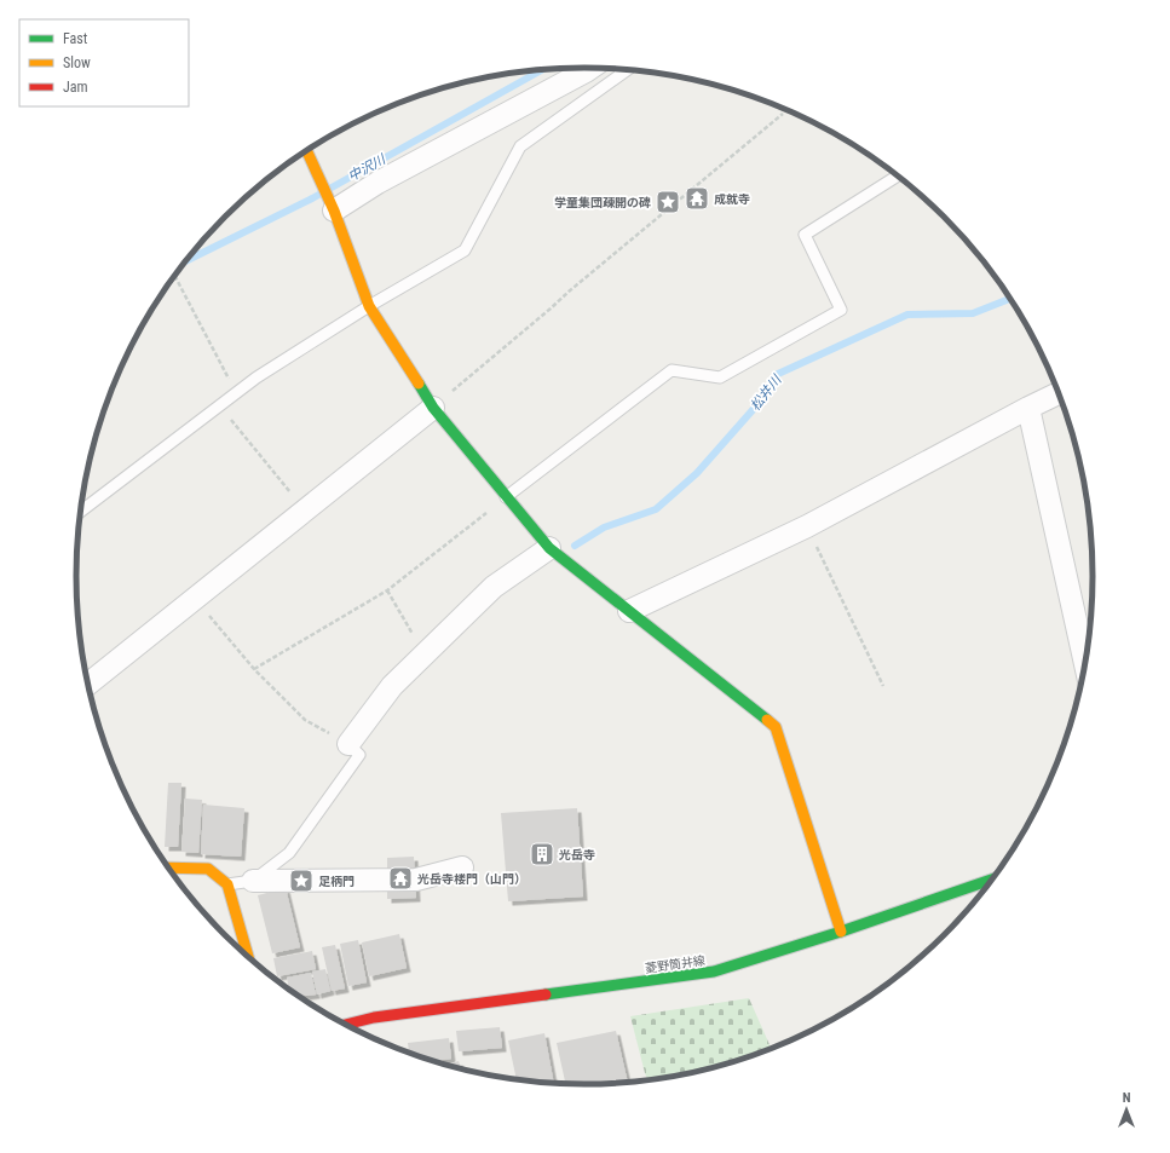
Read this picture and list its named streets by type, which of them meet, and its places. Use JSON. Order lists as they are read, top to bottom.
{
  "streets": {
    "street": ["菱野筒井線"]
  },
  "water": ["中沢川", "松井川"],
  "places": {
    "temple": ["成就寺", "光岳寺楼門（山門）"],
    "place": ["学童集団疎開の碑", "足柄門"],
    "building": ["光岳寺"]
  },
  "legend": ["Fast", "Slow", "Jam"],
  "north": "top"
}
